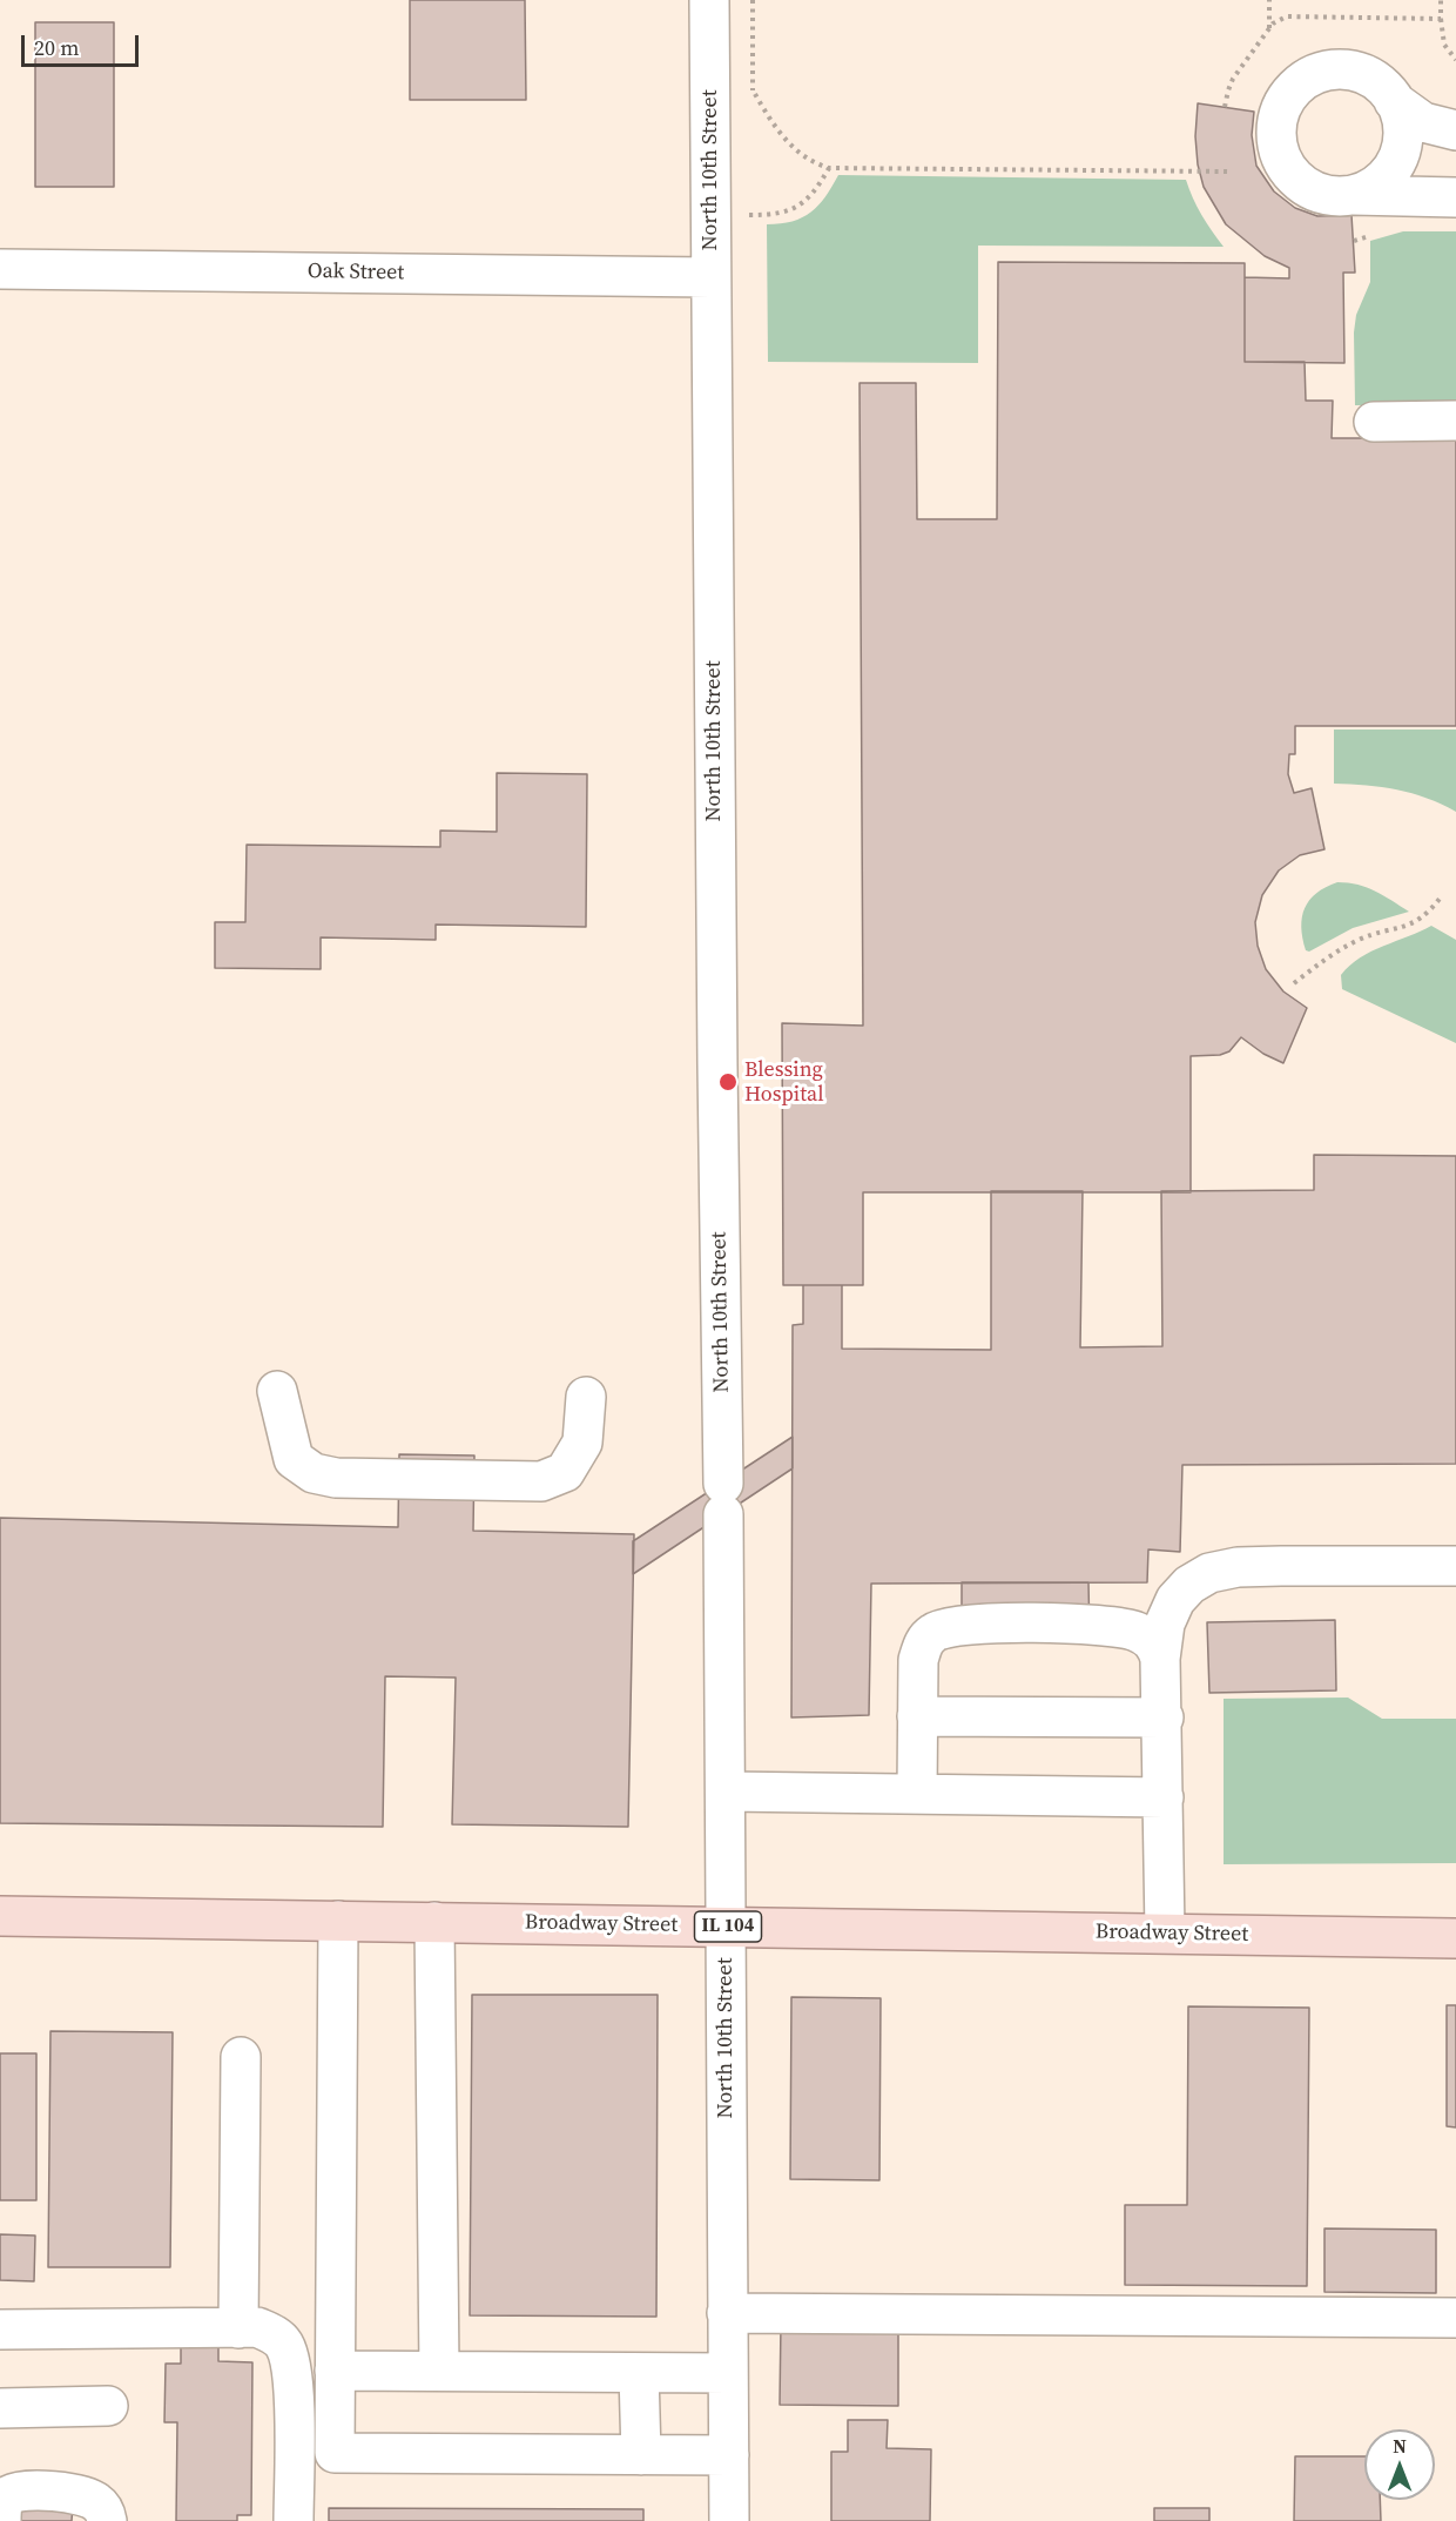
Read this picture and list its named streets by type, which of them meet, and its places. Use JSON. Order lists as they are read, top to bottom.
{
  "streets": {
    "main road": ["Broadway Street", "IL 104"],
    "street": ["North 10th Street", "Oak Street"]
  },
  "crossings": [
    ["North 10th Street", "Oak Street"],
    ["North 10th Street", "Broadway Street"]
  ],
  "places": ["Blessing Hospital"],
  "scale_bar": "20 m",
  "north": "top"
}
